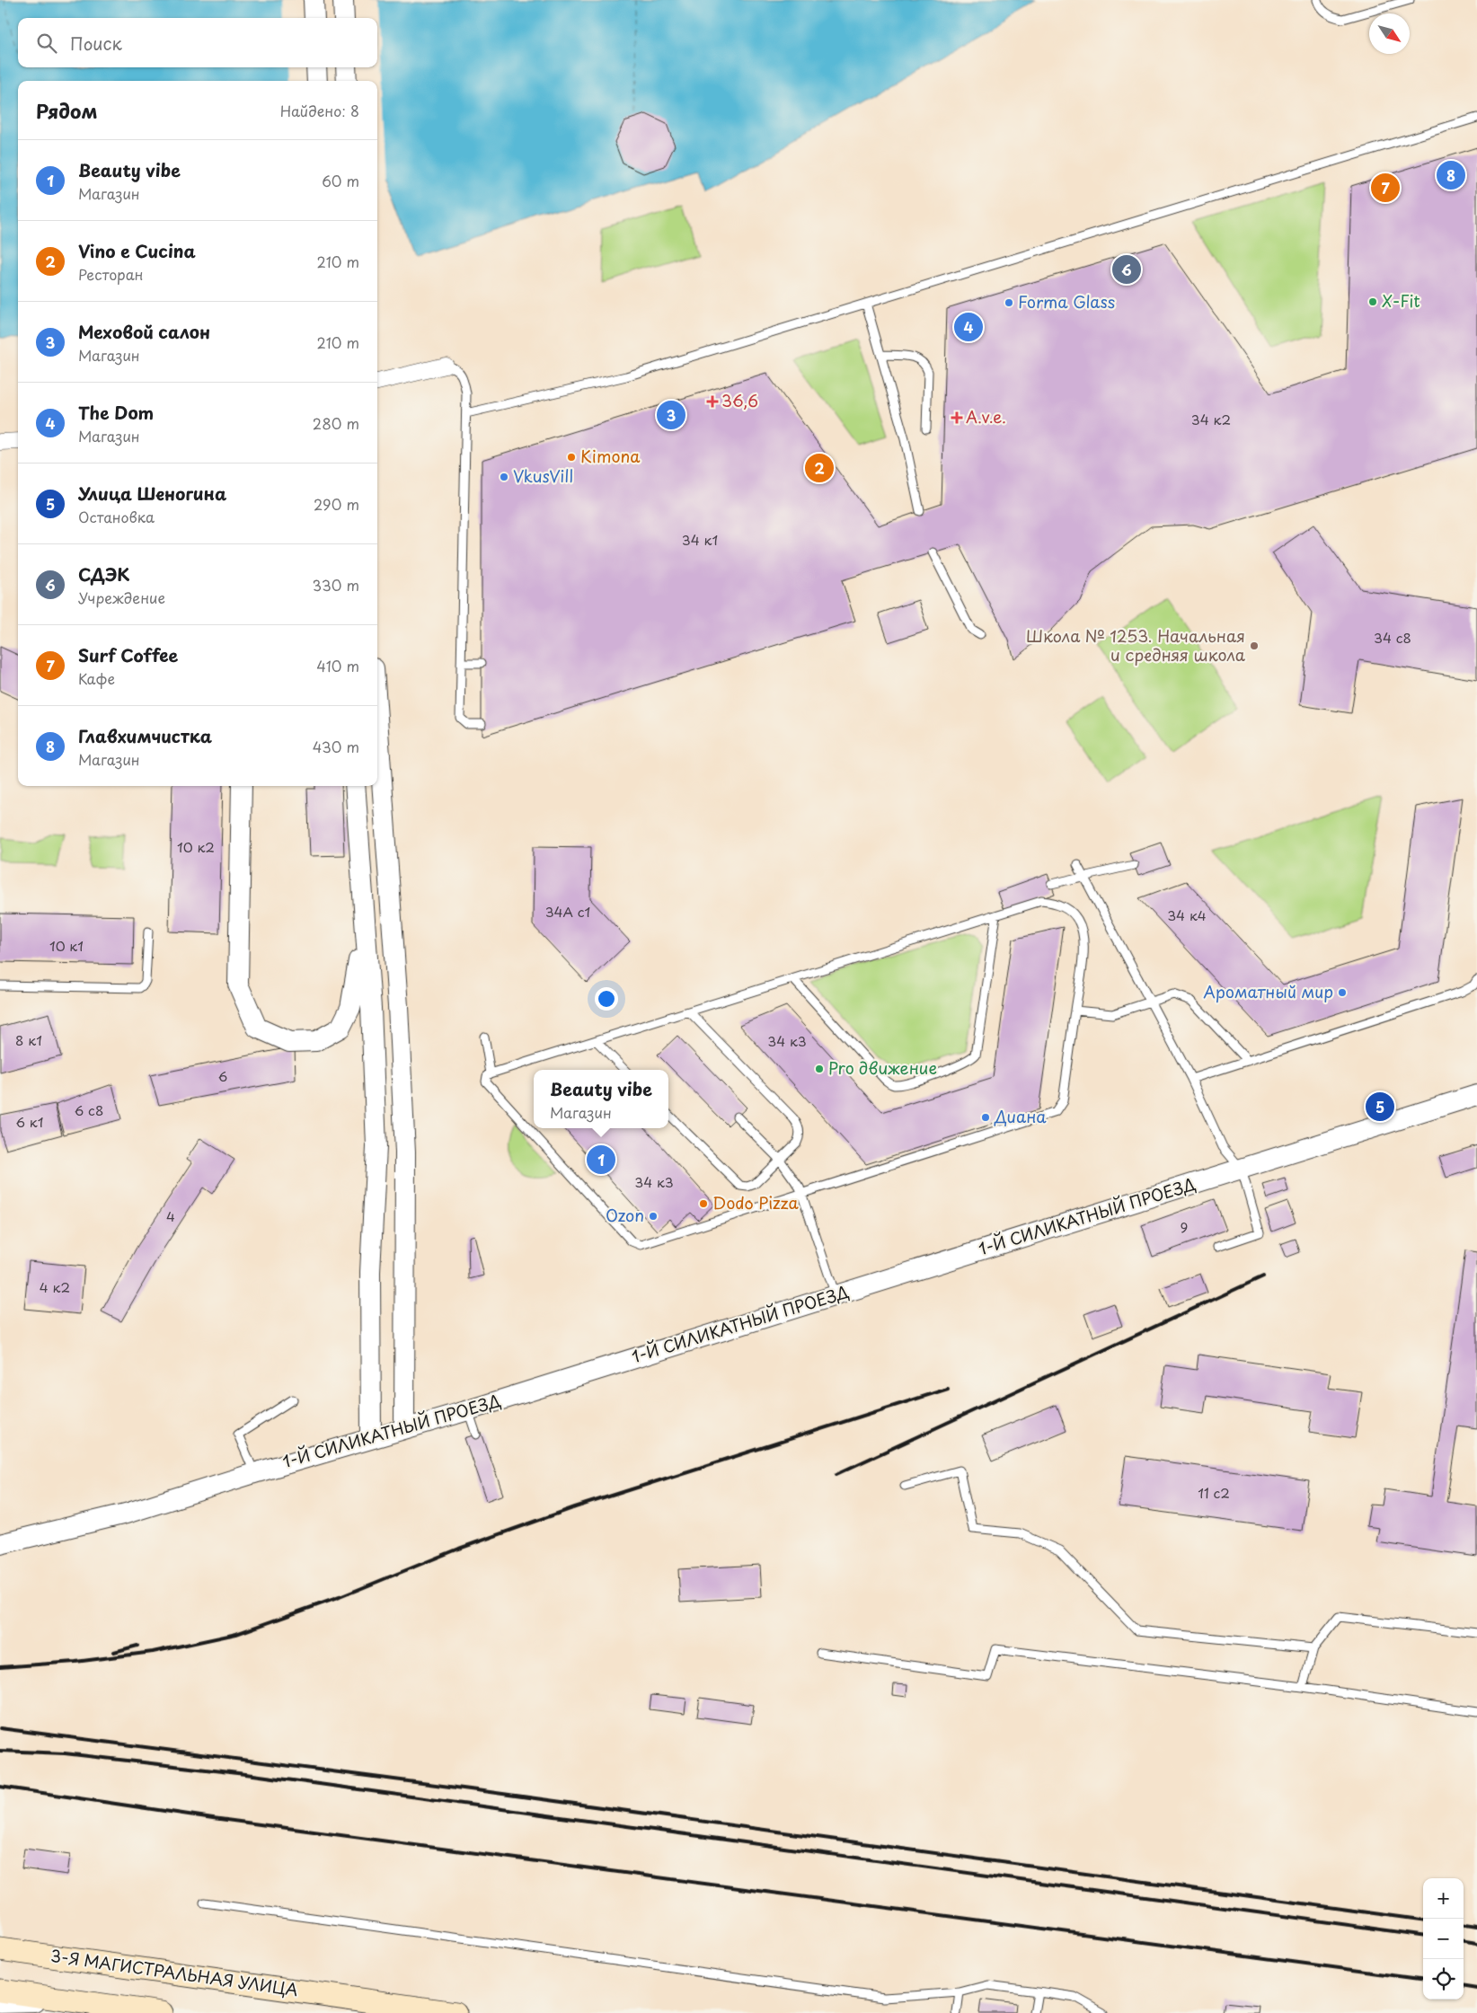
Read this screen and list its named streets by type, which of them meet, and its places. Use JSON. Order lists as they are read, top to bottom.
{
  "streets": {
    "main road": ["3-Я МАГИСТРАЛЬНАЯ УЛИЦА"],
    "street": ["1-Й СИЛИКАТНЫЙ ПРОЕЗД"]
  },
  "places": {
    "other": [
      "X-Fit",
      "Forma Glass",
      "Kimona",
      "VkusVill",
      "Школа № 1253. Начальная и средняя школа",
      "Ароматный мир",
      "Pro движение",
      "Диана",
      "Dodo Pizza",
      "Ozon"
    ],
    "health": ["36,6", "A.v.e."]
  },
  "house_numbers": [
    "34 к2",
    "34 к1",
    "34 с8",
    "10 к2",
    "34А с1",
    "34 к4",
    "10 к1",
    "8 к1",
    "34 к3",
    "6",
    "6 с8",
    "6 к1",
    "34 к3",
    "4",
    "9",
    "4 к2",
    "11 с2"
  ],
  "north": "bottom right",
  "page": {
    "search": "Поиск",
    "heading": ["Рядом", "Найдено: 8"],
    "list": [
      {
        "mark": "1",
        "name": "Beauty vibe",
        "note": "Магазин",
        "value": "60 m"
      },
      {
        "mark": "2",
        "name": "Vino e Cucina",
        "note": "Ресторан",
        "value": "210 m"
      },
      {
        "mark": "3",
        "name": "Меховой салон",
        "note": "Магазин",
        "value": "210 m"
      },
      {
        "mark": "4",
        "name": "The Dom",
        "note": "Магазин",
        "value": "280 m"
      },
      {
        "mark": "5",
        "name": "Улица Шеногина",
        "note": "Остановка",
        "value": "290 m"
      },
      {
        "mark": "6",
        "name": "СДЭК",
        "note": "Учреждение",
        "value": "330 m"
      },
      {
        "mark": "7",
        "name": "Surf Coffee",
        "note": "Кафе",
        "value": "410 m"
      },
      {
        "mark": "8",
        "name": "Главхимчистка",
        "note": "Магазин",
        "value": "430 m"
      }
    ],
    "pins": [
      "8",
      "7",
      "6",
      "4",
      "3",
      "2",
      "5",
      "1"
    ],
    "popup": ["Beauty vibe", "Магазин"],
    "map_buttons": ["+", "−"]
  }
}
